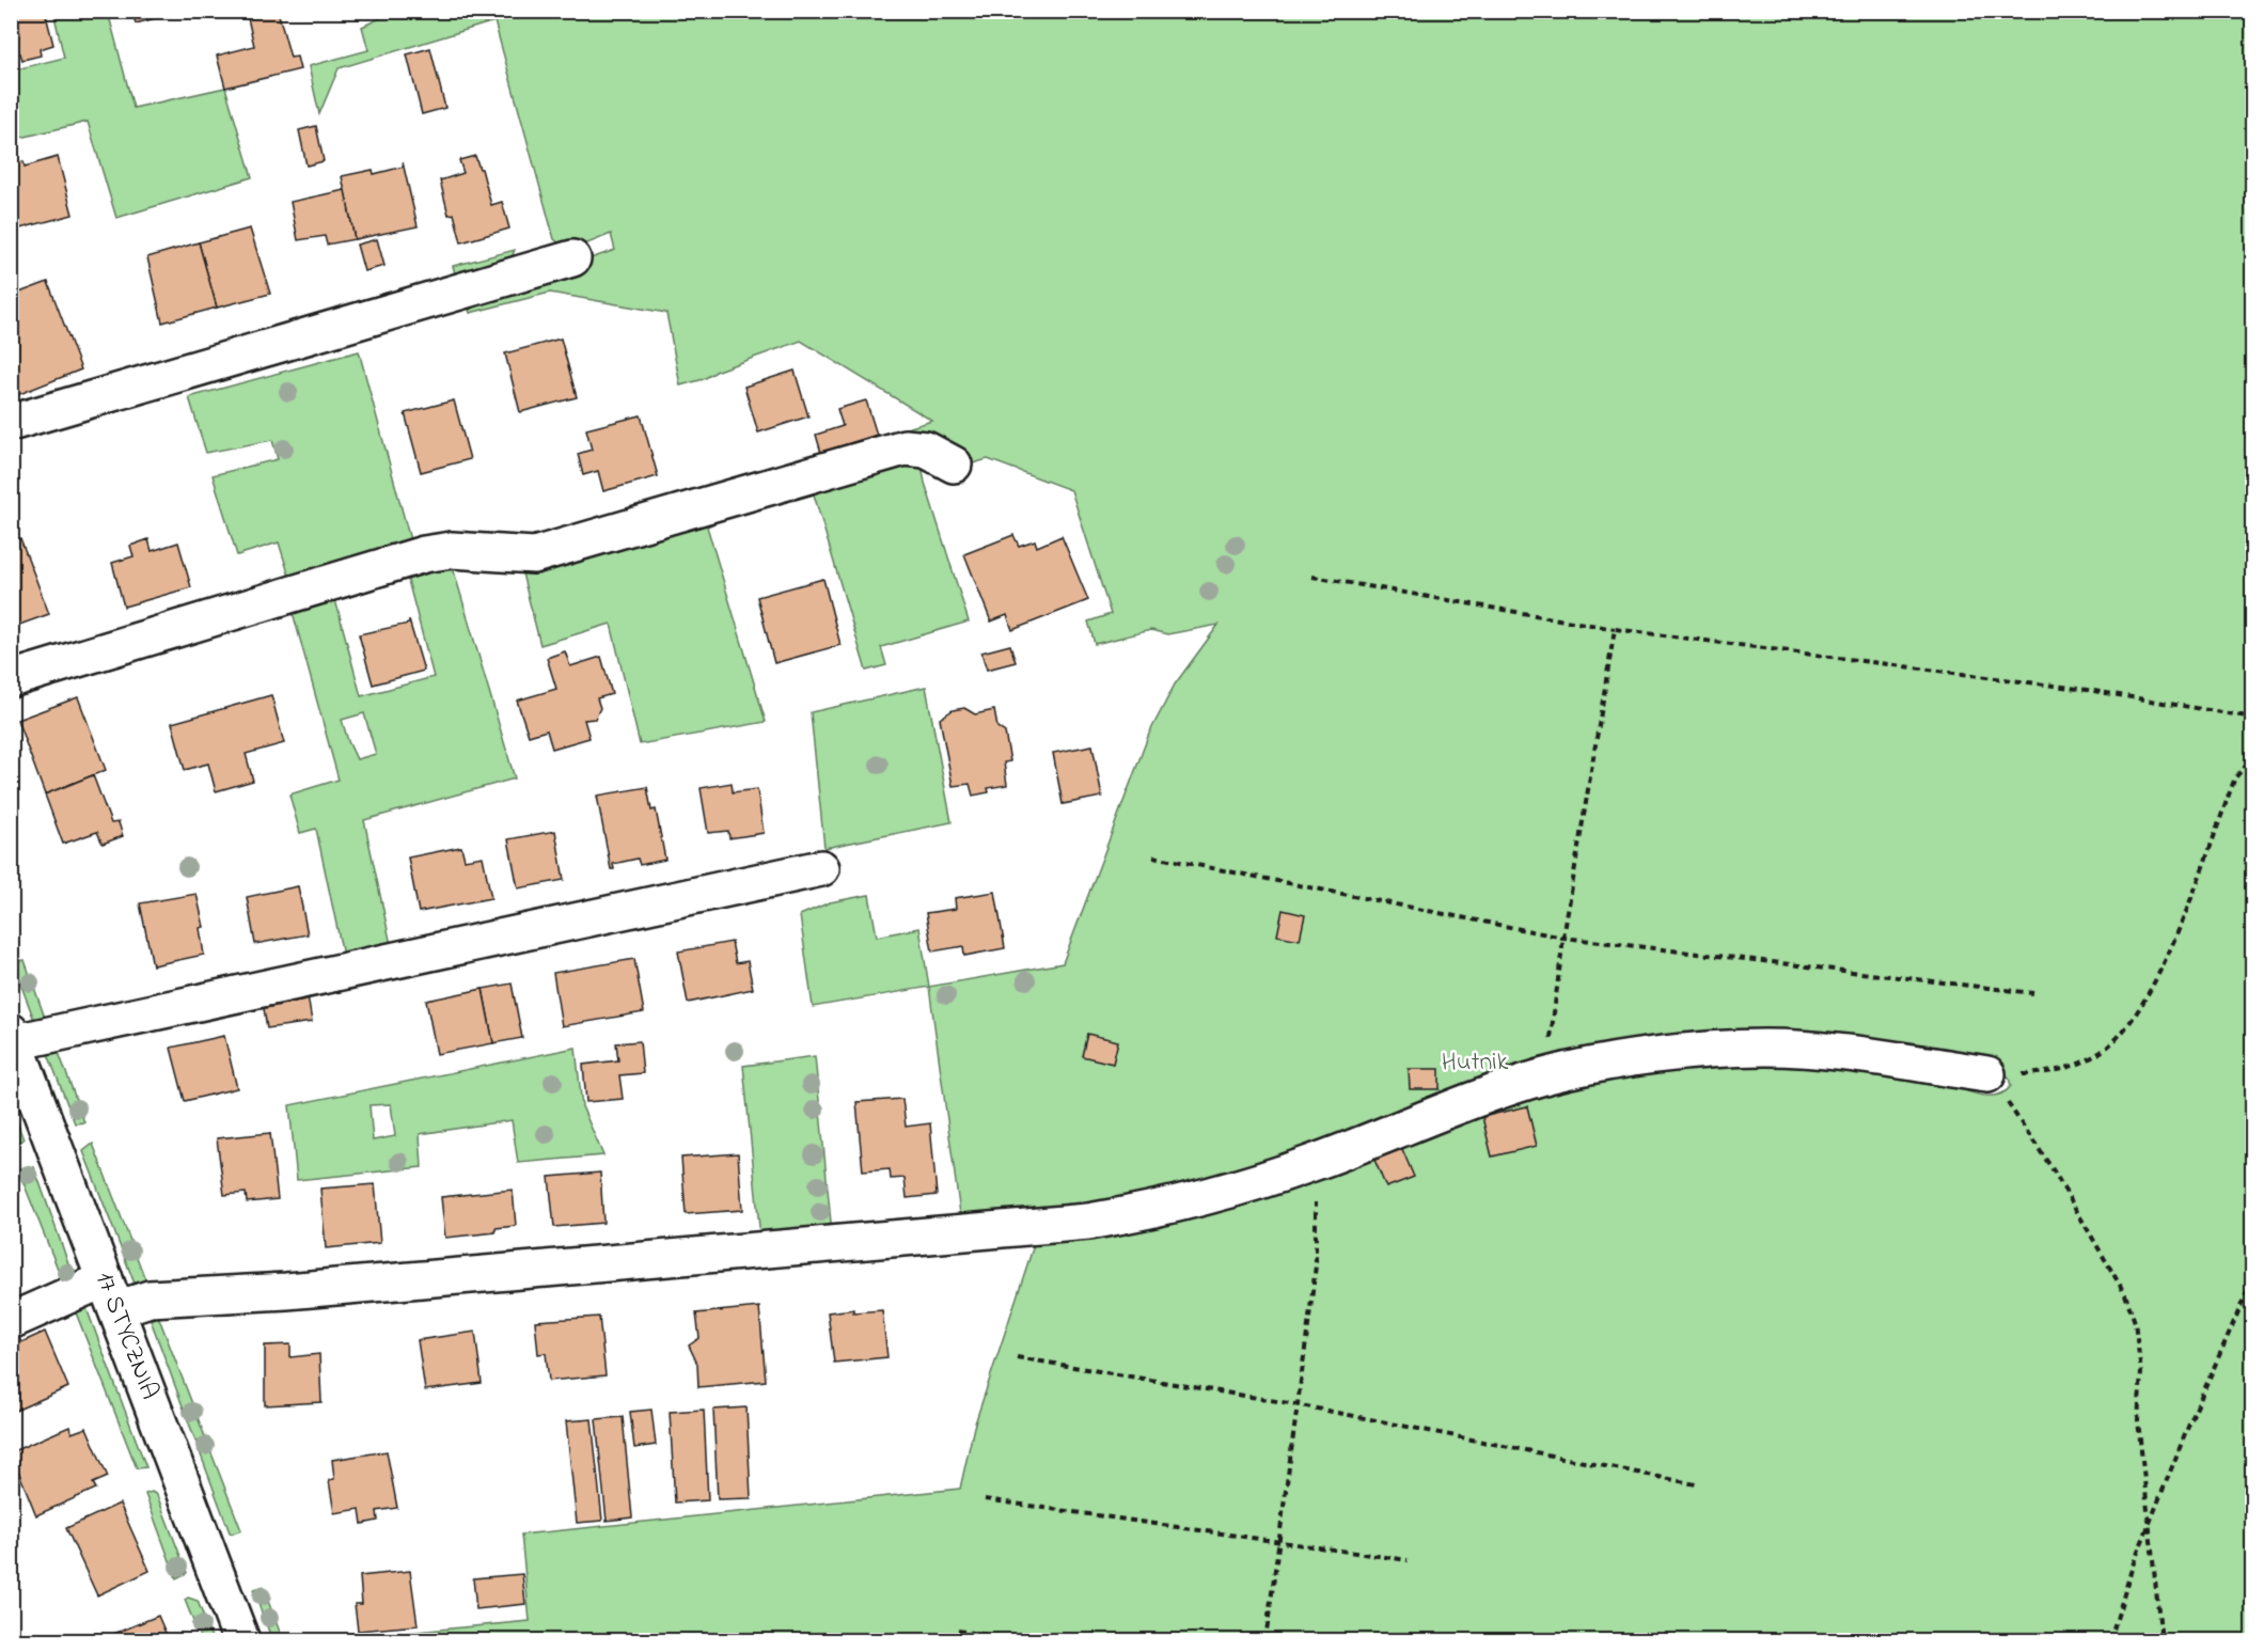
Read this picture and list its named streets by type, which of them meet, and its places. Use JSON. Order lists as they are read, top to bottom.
{
  "streets": {
    "main road": ["17 STYCZNIA"]
  },
  "parks": ["Hutnik"]
}
